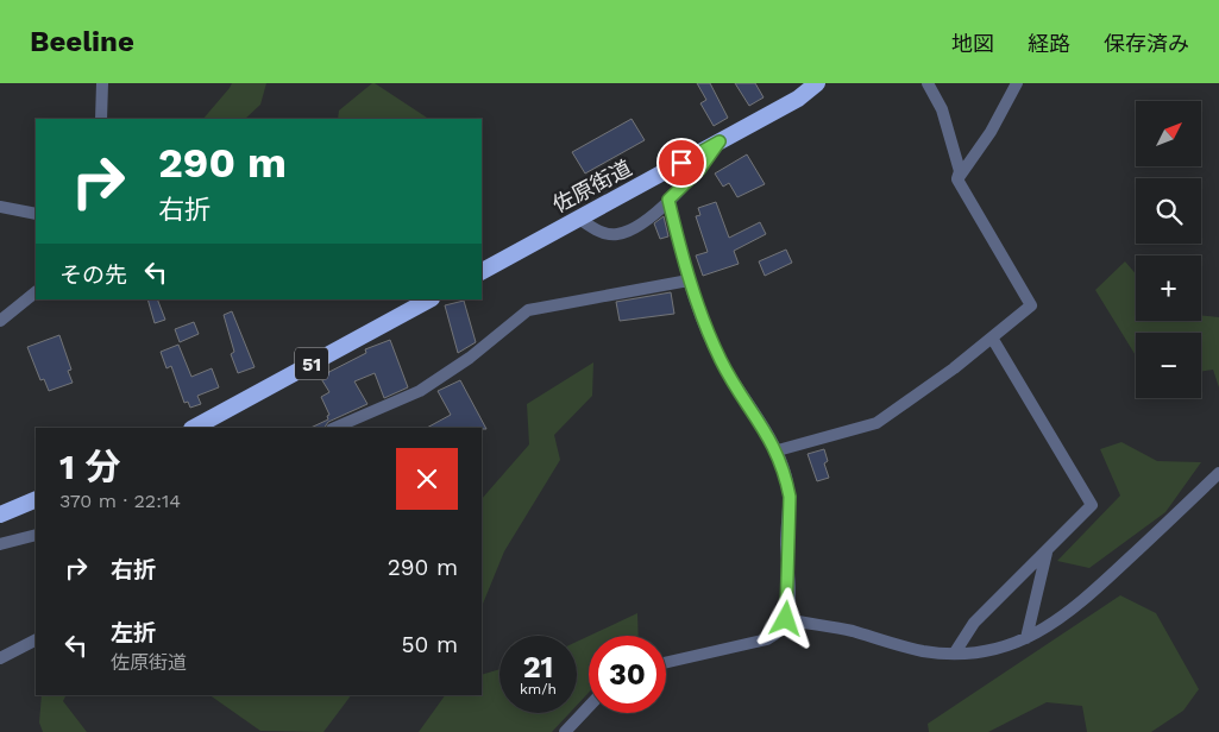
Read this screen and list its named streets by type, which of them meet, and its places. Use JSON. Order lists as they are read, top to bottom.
{
  "streets": {
    "highway": ["佐原街道", "51"]
  },
  "north": "top right",
  "page": {
    "header": "Beeline",
    "nav": ["地図", "経路", "保存済み"],
    "map_buttons": ["+", "−"],
    "turn": ["290 m", "右折"],
    "then": "その先",
    "heading": ["1 分", "370 m · 22:14"],
    "list": [
      {
        "name": "右折",
        "value": "290 m"
      },
      {
        "name": "左折",
        "note": "佐原街道",
        "value": "50 m"
      }
    ],
    "speed": "21 km/h",
    "limit": "30"
  }
}
